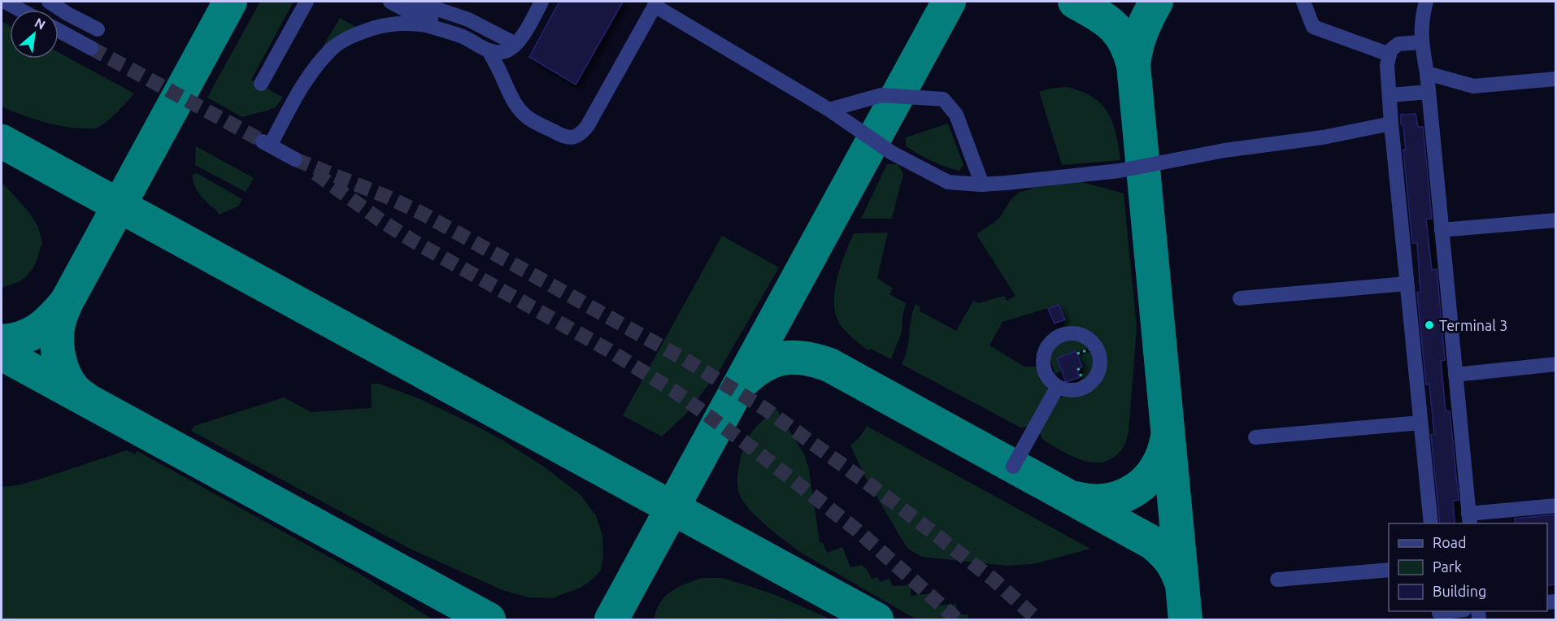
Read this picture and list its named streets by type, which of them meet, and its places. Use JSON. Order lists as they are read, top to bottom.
{
  "places": ["Terminal 3"],
  "legend": ["Road", "Park", "Building"],
  "north": "top right"
}
